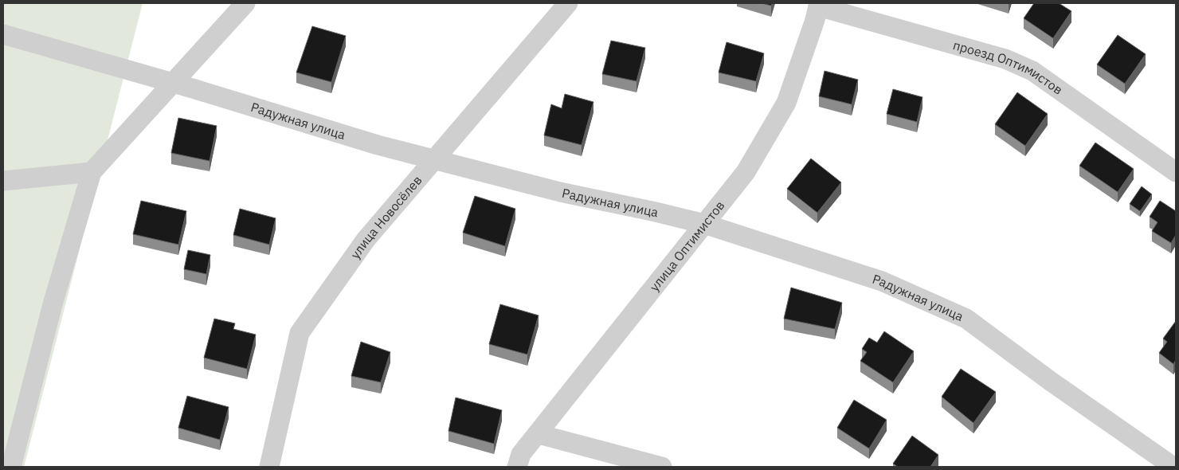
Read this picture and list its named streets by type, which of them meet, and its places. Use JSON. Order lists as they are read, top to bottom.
{
  "streets": {
    "street": [
      "проезд Оптимистов",
      "Радужная улица",
      "улица Новосёлев",
      "улица Оптимистов"
    ]
  },
  "crossings": [
    ["проезд Оптимистов", "улица Оптимистов"],
    ["Радужная улица", "улица Новосёлев"],
    ["Радужная улица", "улица Оптимистов"]
  ]
}
